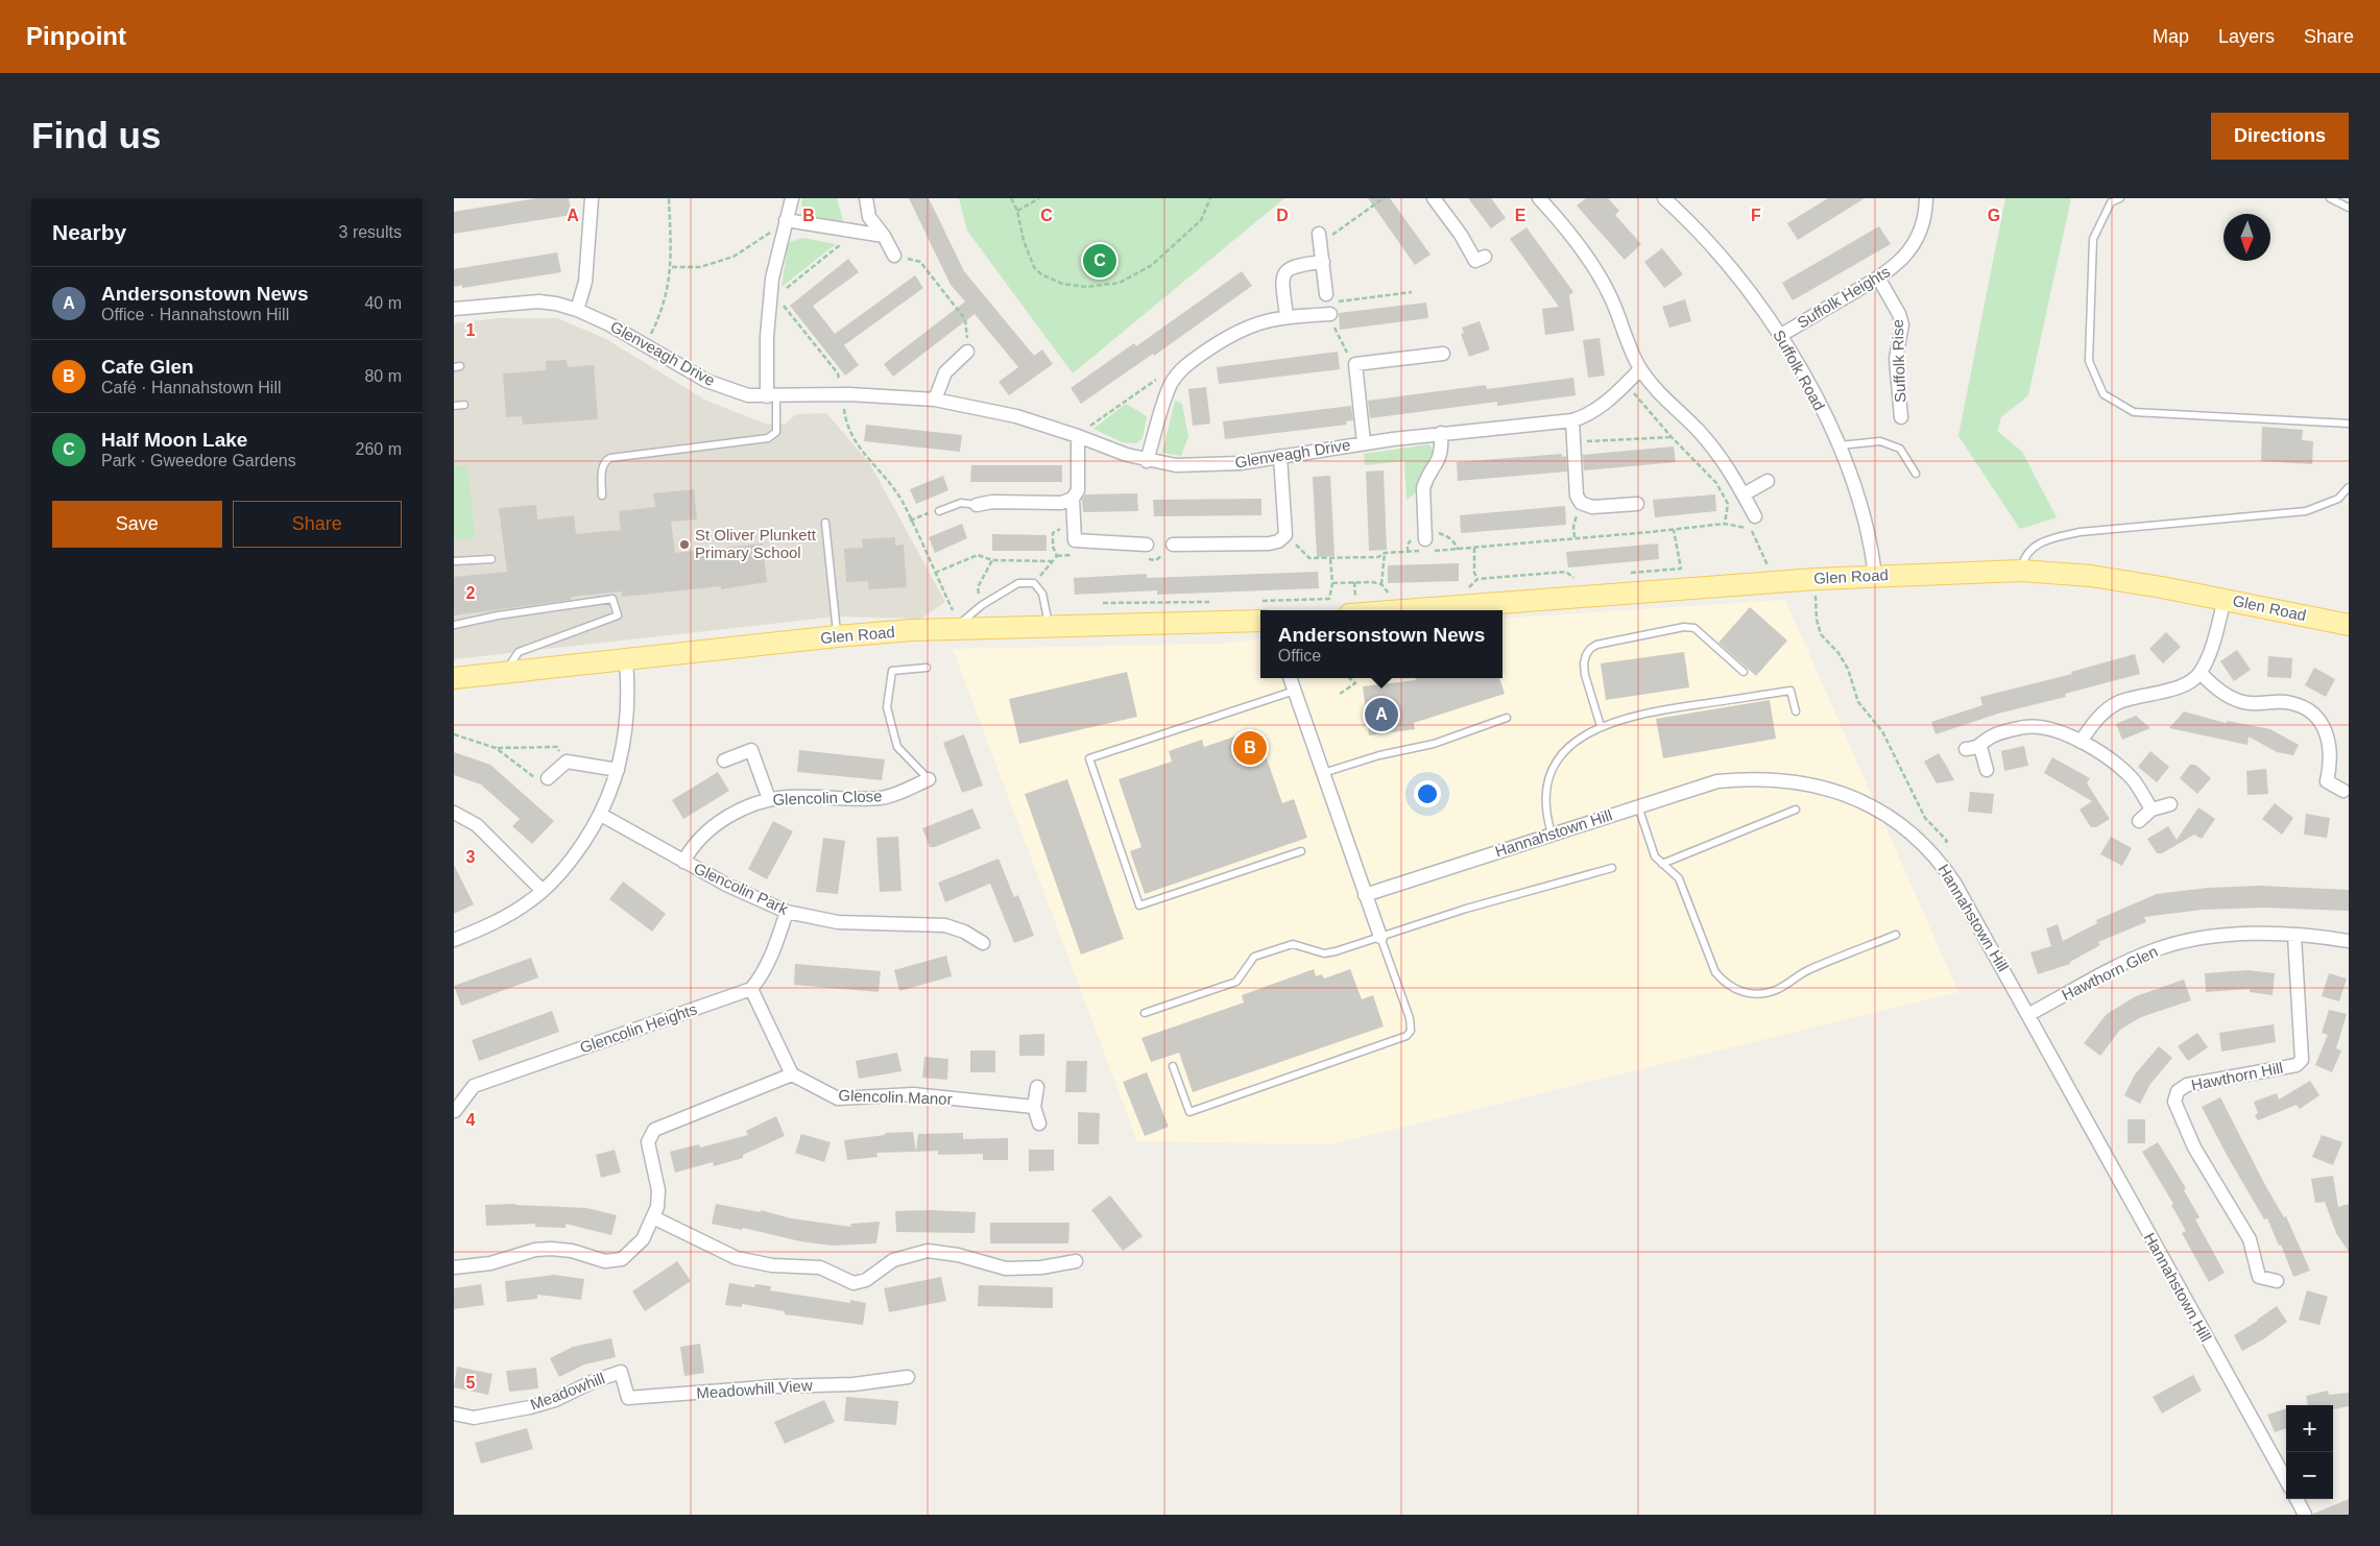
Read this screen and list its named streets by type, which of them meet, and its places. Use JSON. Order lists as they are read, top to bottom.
{
  "streets": {
    "main road": ["Glen Road"],
    "street": [
      "Suffolk Heights",
      "Glenveagh Drive",
      "Suffolk Rise",
      "Suffolk Road",
      "Glencolin Close",
      "Hannahstown Hill",
      "Glencolin Park",
      "Hawthorn Glen",
      "Glencolin Heights",
      "Hawthorn Hill",
      "Glencolin Manor",
      "Meadowhill View",
      "Meadowhill"
    ]
  },
  "crossings": [
    ["Suffolk Heights", "Suffolk Rise"],
    ["Suffolk Heights", "Suffolk Road"],
    ["Suffolk Road", "Glen Road"],
    ["Glencolin Close", "Glencolin Park"],
    ["Hannahstown Hill", "Hawthorn Glen"],
    ["Hawthorn Glen", "Hawthorn Hill"],
    ["Meadowhill View", "Meadowhill"]
  ],
  "places": ["St Oliver Plunkett Primary School"],
  "north": "bottom",
  "page": {
    "header": "Pinpoint",
    "nav": ["Map", "Layers", "Share"],
    "buttons": [
      "Directions",
      ["Save", "Share"]
    ],
    "title": "Find us",
    "heading": ["Nearby", "3 results"],
    "pins": ["C", "A", "B"],
    "list": [
      {
        "mark": "A",
        "name": "Andersonstown News",
        "note": "Office · Hannahstown Hill",
        "value": "40 m"
      },
      {
        "mark": "B",
        "name": "Cafe Glen",
        "note": "Café · Hannahstown Hill",
        "value": "80 m"
      },
      {
        "mark": "C",
        "name": "Half Moon Lake",
        "note": "Park · Gweedore Gardens",
        "value": "260 m"
      }
    ],
    "popup": ["Andersonstown News", "Office"],
    "map_buttons": ["+", "−"]
  },
  "grid": {
    "columns": [
      "A",
      "B",
      "C",
      "D",
      "E",
      "F",
      "G"
    ],
    "rows": [
      "1",
      "2",
      "3",
      "4",
      "5"
    ]
  }
}
